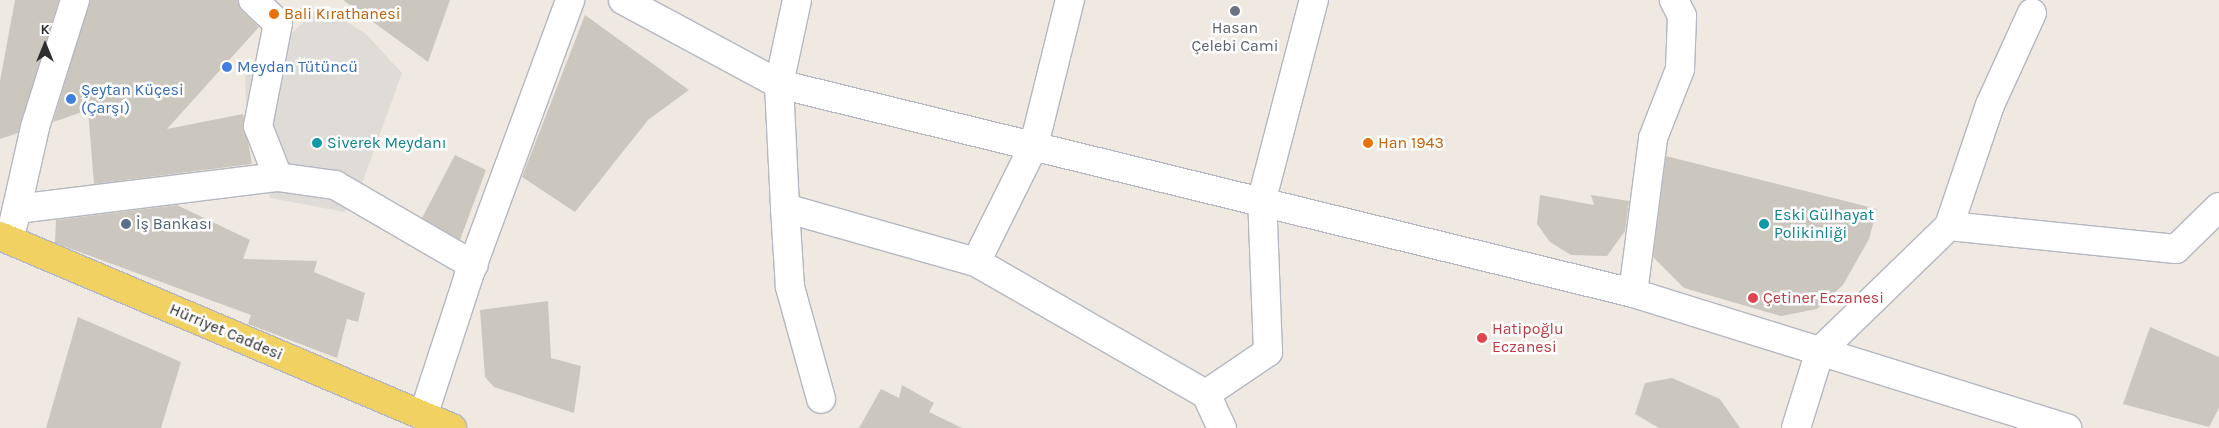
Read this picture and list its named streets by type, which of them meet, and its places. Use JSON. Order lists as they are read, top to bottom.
{
  "streets": {
    "main road": ["Hürriyet Caddesi"]
  },
  "places": [
    "Hasan Çelebi Cami",
    "Bali Kırathanesi",
    "Meydan Tütüncü",
    "Şeytan Küçesi (Çarşı)",
    "Siverek Meydanı",
    "Han 1943",
    "İş Bankası",
    "Eski Gülhayat Polikinliği",
    "Çetiner Eczanesi",
    "Hatipoğlu Eczanesi"
  ],
  "north": "top"
}
